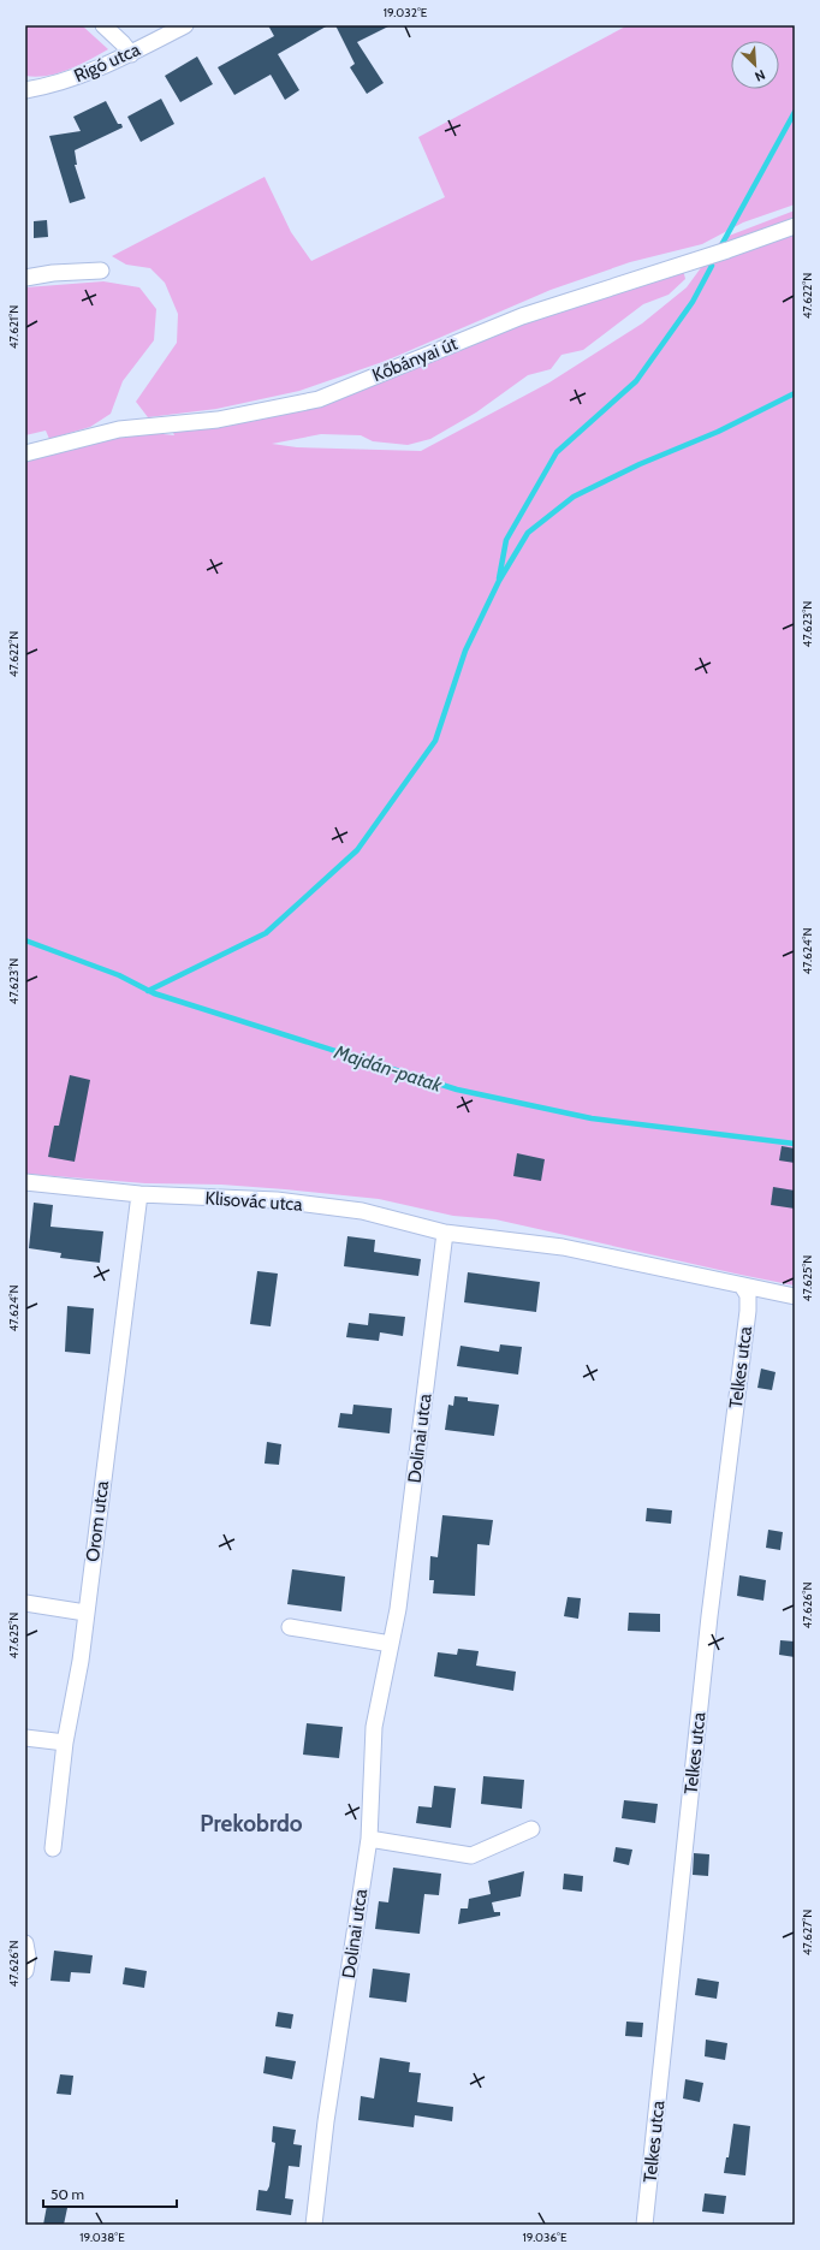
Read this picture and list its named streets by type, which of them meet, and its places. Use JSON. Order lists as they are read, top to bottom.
{
  "streets": {
    "street": [
      "Rigó utca",
      "Kőbányai út",
      "Klisovác utca",
      "Telkes utca",
      "Dolinai utca",
      "Orom utca"
    ]
  },
  "crossings": [
    ["Klisovác utca", "Telkes utca"],
    ["Klisovác utca", "Dolinai utca"],
    ["Klisovác utca", "Orom utca"]
  ],
  "districts": ["Prekobrdo"],
  "water": ["Majdán-patak"],
  "scale_bar": "50 m",
  "north": "bottom right",
  "coordinates": [
    "19.032°E",
    "47.622°N",
    "47.621°N",
    "47.623°N",
    "47.624°N",
    "47.625°N",
    "47.626°N",
    "47.627°N",
    "19.038°E",
    "19.036°E"
  ]
}
